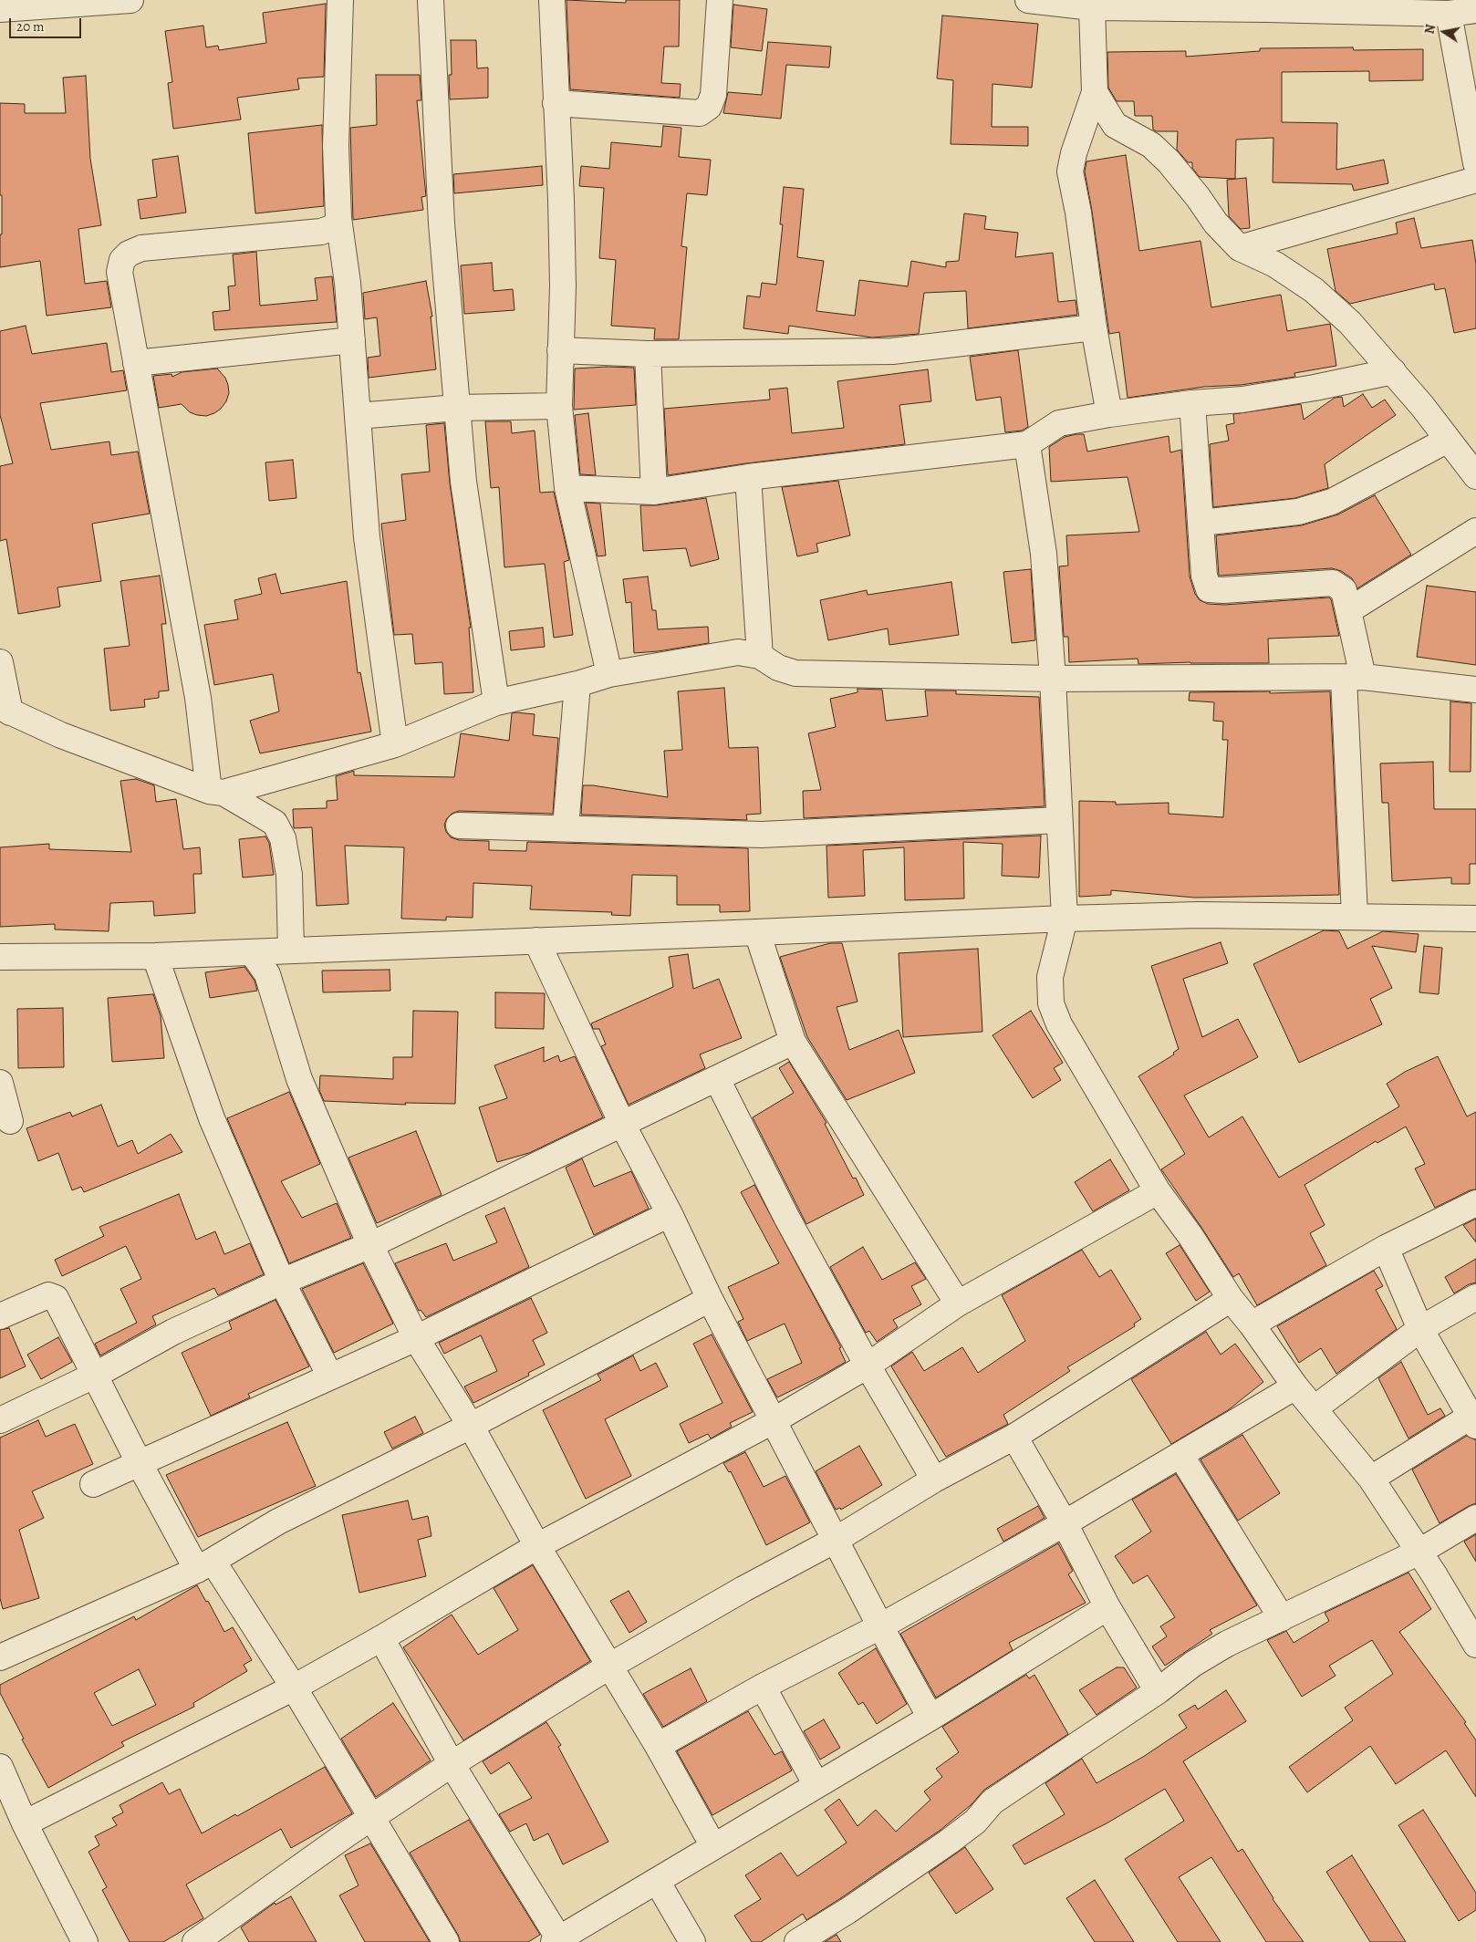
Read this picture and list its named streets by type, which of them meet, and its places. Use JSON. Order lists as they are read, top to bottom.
{
  "scale_bar": "20 m",
  "north": "left"
}
